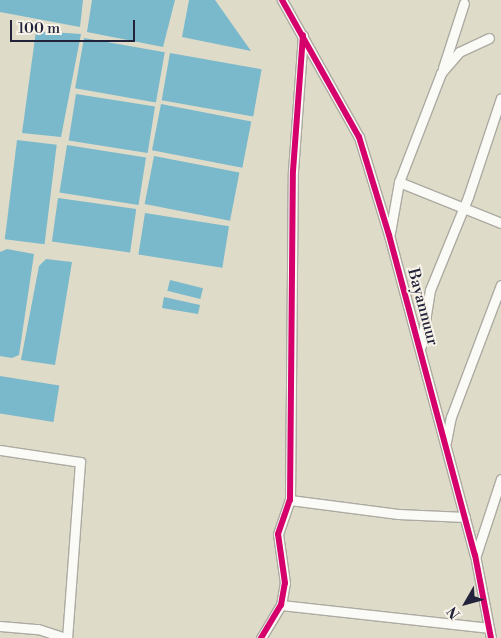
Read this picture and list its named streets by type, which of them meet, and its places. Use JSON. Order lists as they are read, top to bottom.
{
  "streets": {
    "street": ["Bayannuur"]
  },
  "scale_bar": "100 m",
  "north": "bottom left"
}
